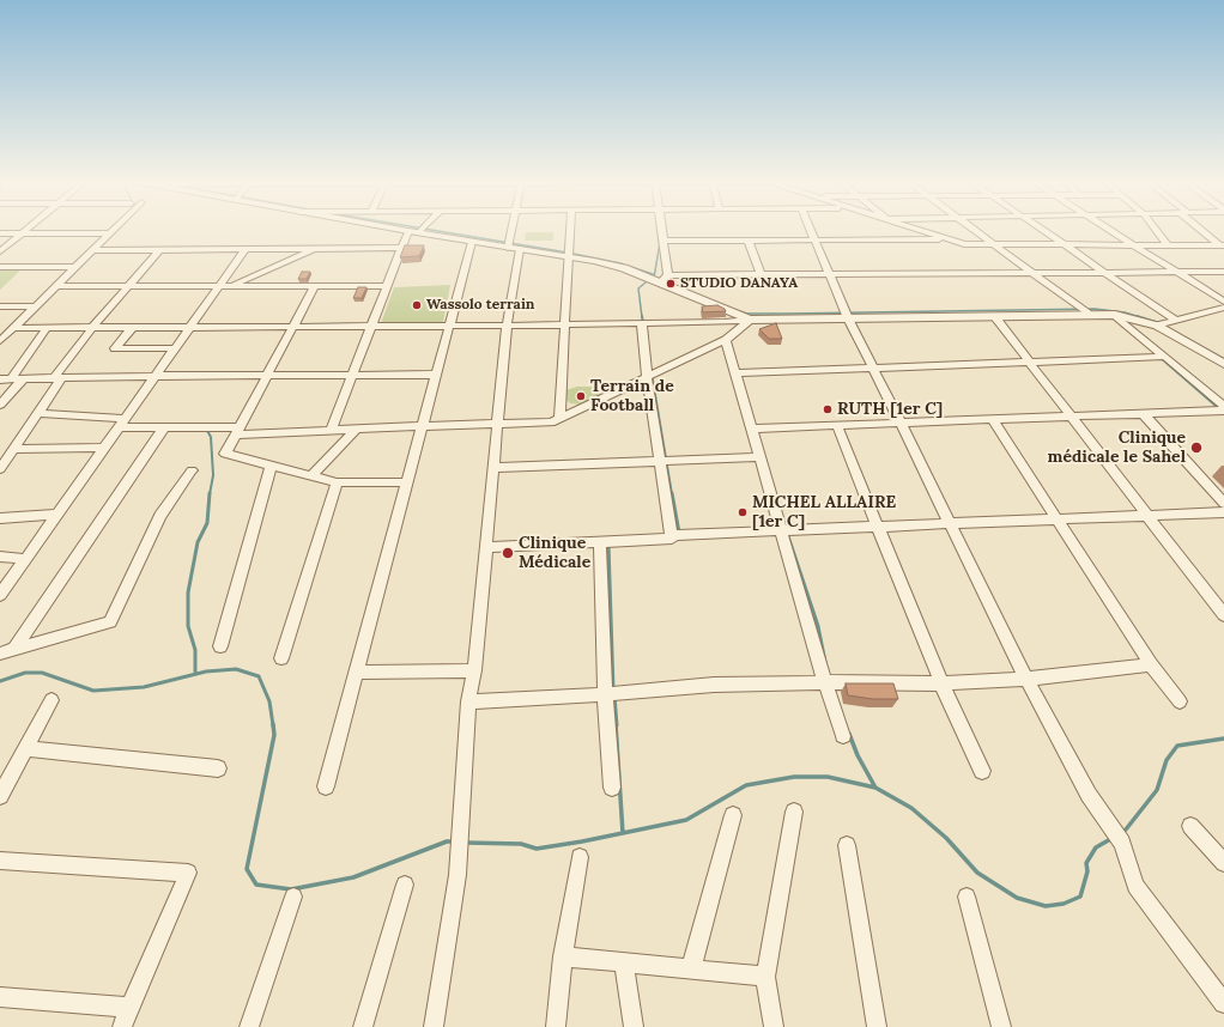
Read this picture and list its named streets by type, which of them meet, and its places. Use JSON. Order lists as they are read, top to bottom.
{
  "places": [
    "STUDIO DANAYA",
    "Wassolo terrain",
    "Terrain de Football",
    "RUTH [1er C]",
    "Clinique médicale le Sahel",
    "MICHEL ALLAIRE [1er C]",
    "Clinique Médicale"
  ]
}
